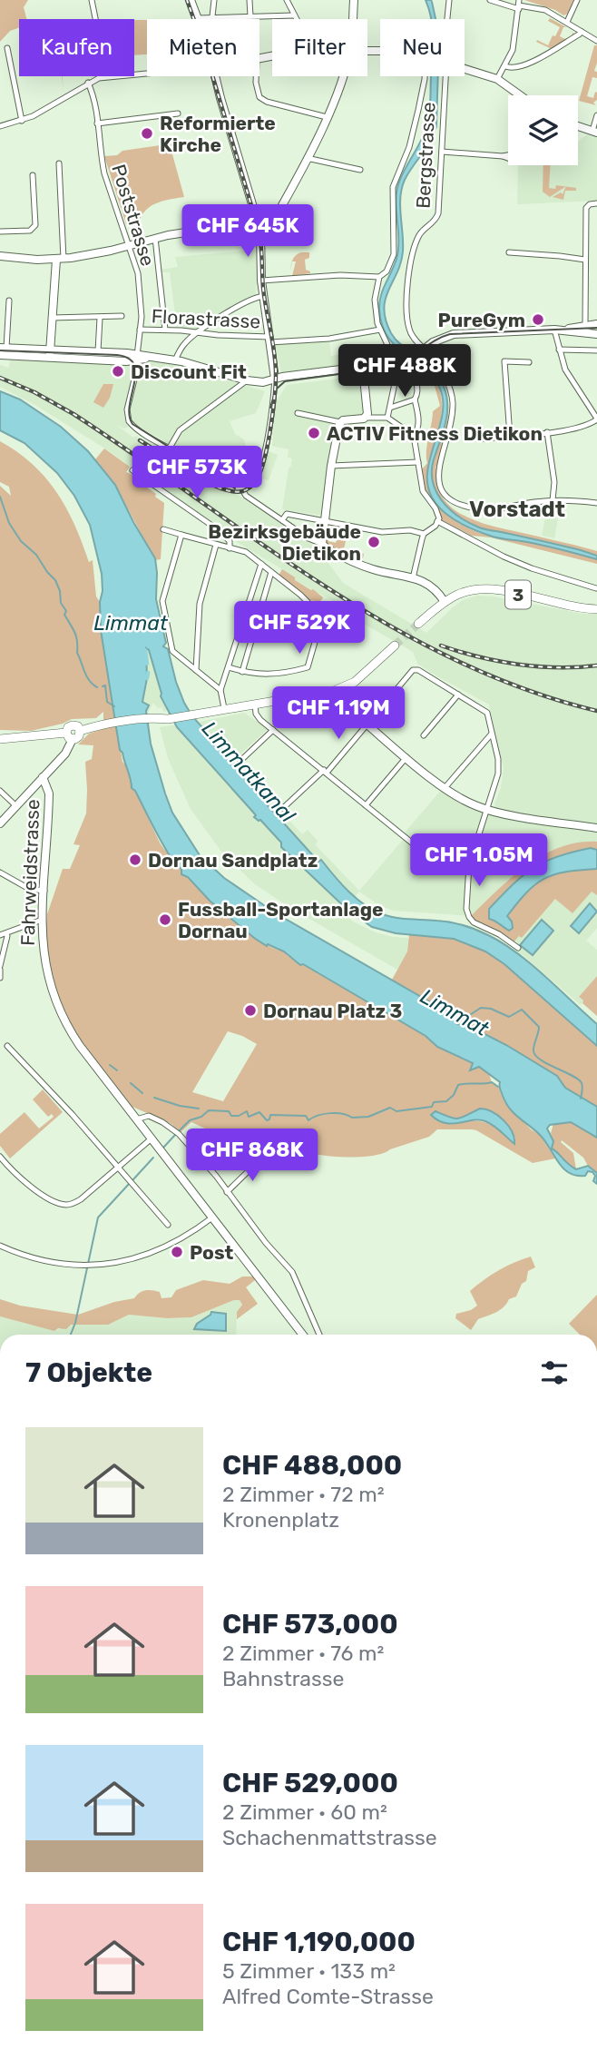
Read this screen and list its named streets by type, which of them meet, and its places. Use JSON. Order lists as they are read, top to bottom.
{
  "streets": {
    "main road": ["3"],
    "street": [
      "Bergstrasse",
      "Poststrasse",
      "Florastrasse",
      "Fahrweidstrasse"
    ]
  },
  "crossings": [
    ["Poststrasse", "Florastrasse"]
  ],
  "districts": ["Vorstadt"],
  "water": ["Limmat", "Limmatkanal"],
  "places": [
    "Reformierte Kirche",
    "PureGym",
    "Discount Fit",
    "ACTIV Fitness Dietikon",
    "Bezirksgebäude Dietikon",
    "Dornau Sandplatz",
    "Fussball-Sportanlage Dornau",
    "Dornau Platz 3",
    "Post"
  ],
  "page": {
    "chip": [
      "Kaufen",
      "Mieten",
      "Filter",
      "Neu"
    ],
    "price": [
      "CHF 645K",
      "CHF 488K",
      "CHF 573K",
      "CHF 529K",
      "CHF 1.19M",
      "CHF 1.05M",
      "CHF 868K"
    ],
    "heading": "7 Objekte",
    "list": [
      {
        "name": "CHF 488,000",
        "note": "2 Zimmer · 72 m² · Kronenplatz"
      },
      {
        "name": "CHF 573,000",
        "note": "2 Zimmer · 76 m² · Bahnstrasse"
      },
      {
        "name": "CHF 529,000",
        "note": "2 Zimmer · 60 m² · Schachenmattstrasse"
      },
      {
        "name": "CHF 1,190,000",
        "note": "5 Zimmer · 133 m² · Alfred Comte-Strasse"
      }
    ]
  }
}
